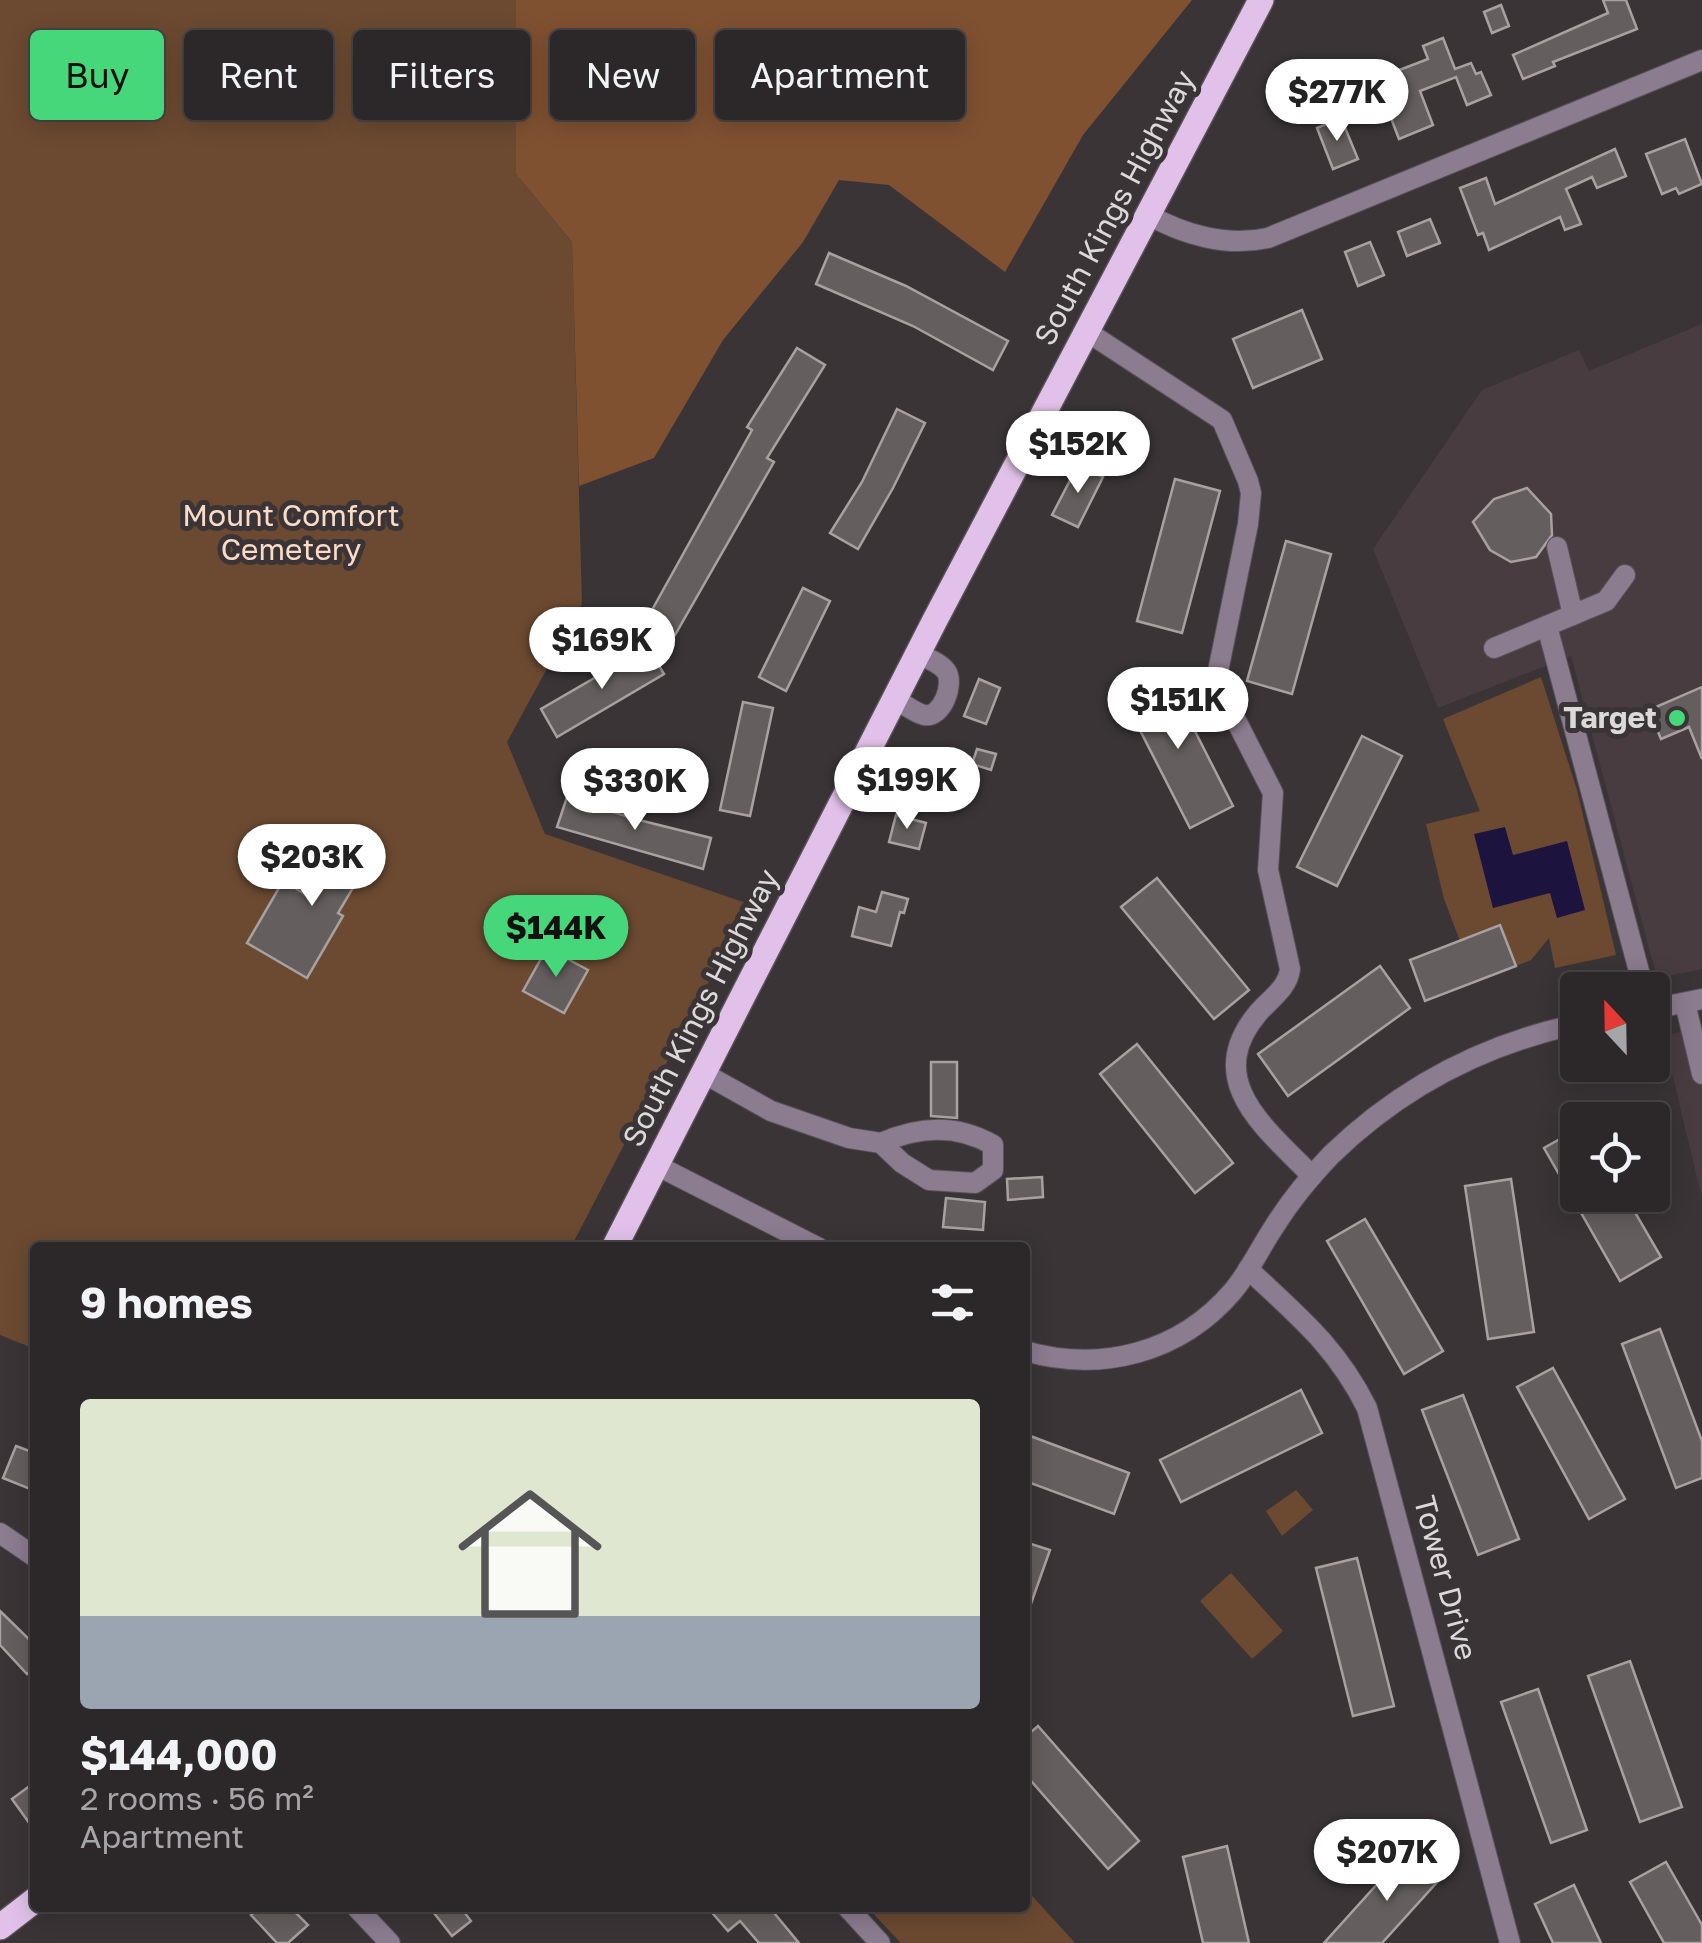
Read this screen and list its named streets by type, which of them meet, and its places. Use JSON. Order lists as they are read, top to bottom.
{
  "streets": {
    "main road": ["South Kings Highway"],
    "street": ["Tower Drive"]
  },
  "parks": ["Mount Comfort Cemetery"],
  "places": ["Target"],
  "north": "top",
  "page": {
    "chip": [
      "Buy",
      "Rent",
      "Filters",
      "New",
      "Apartment"
    ],
    "price": [
      "$277K",
      "$152K",
      "$169K",
      "$151K",
      "$199K",
      "$330K",
      "$203K",
      "$144K",
      "$207K"
    ],
    "heading": "9 homes",
    "list": [
      {
        "name": "$144,000",
        "note": "2 rooms · 56 m² · Apartment"
      }
    ]
  }
}
